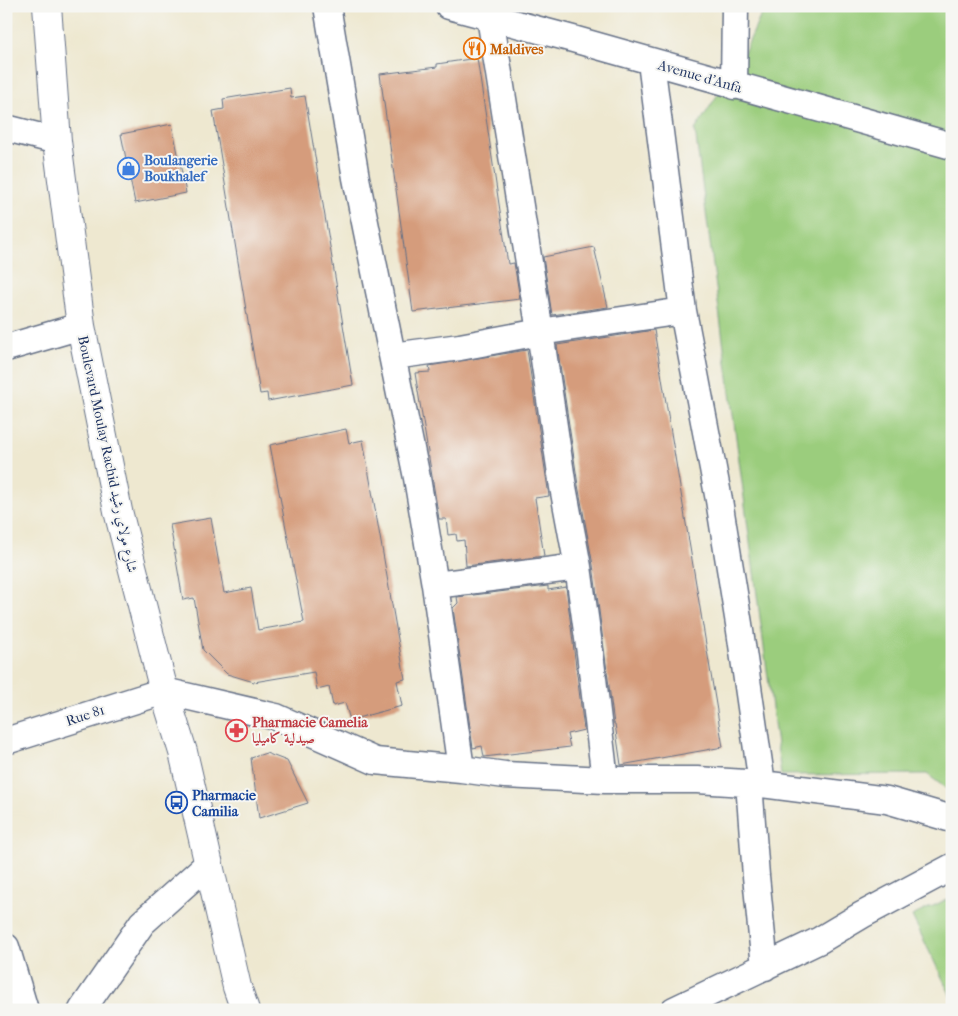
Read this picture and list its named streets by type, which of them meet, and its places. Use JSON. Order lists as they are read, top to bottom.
{
  "streets": {
    "main road": ["Boulevard Moulay Rachid شارع مولاي رشيد"],
    "street": ["Avenue d'Anfa", "Rue 81"]
  },
  "crossings": [
    ["Boulevard Moulay Rachid شارع مولاي رشيد", "Rue 81"]
  ],
  "places": {
    "restaurant": ["Maldives"],
    "shop": ["Boulangerie Boukhalef"],
    "pharmacy": ["Pharmacie Camelia صيدلية كاميليا"],
    "bus stop": ["Pharmacie Camilia"]
  }
}
